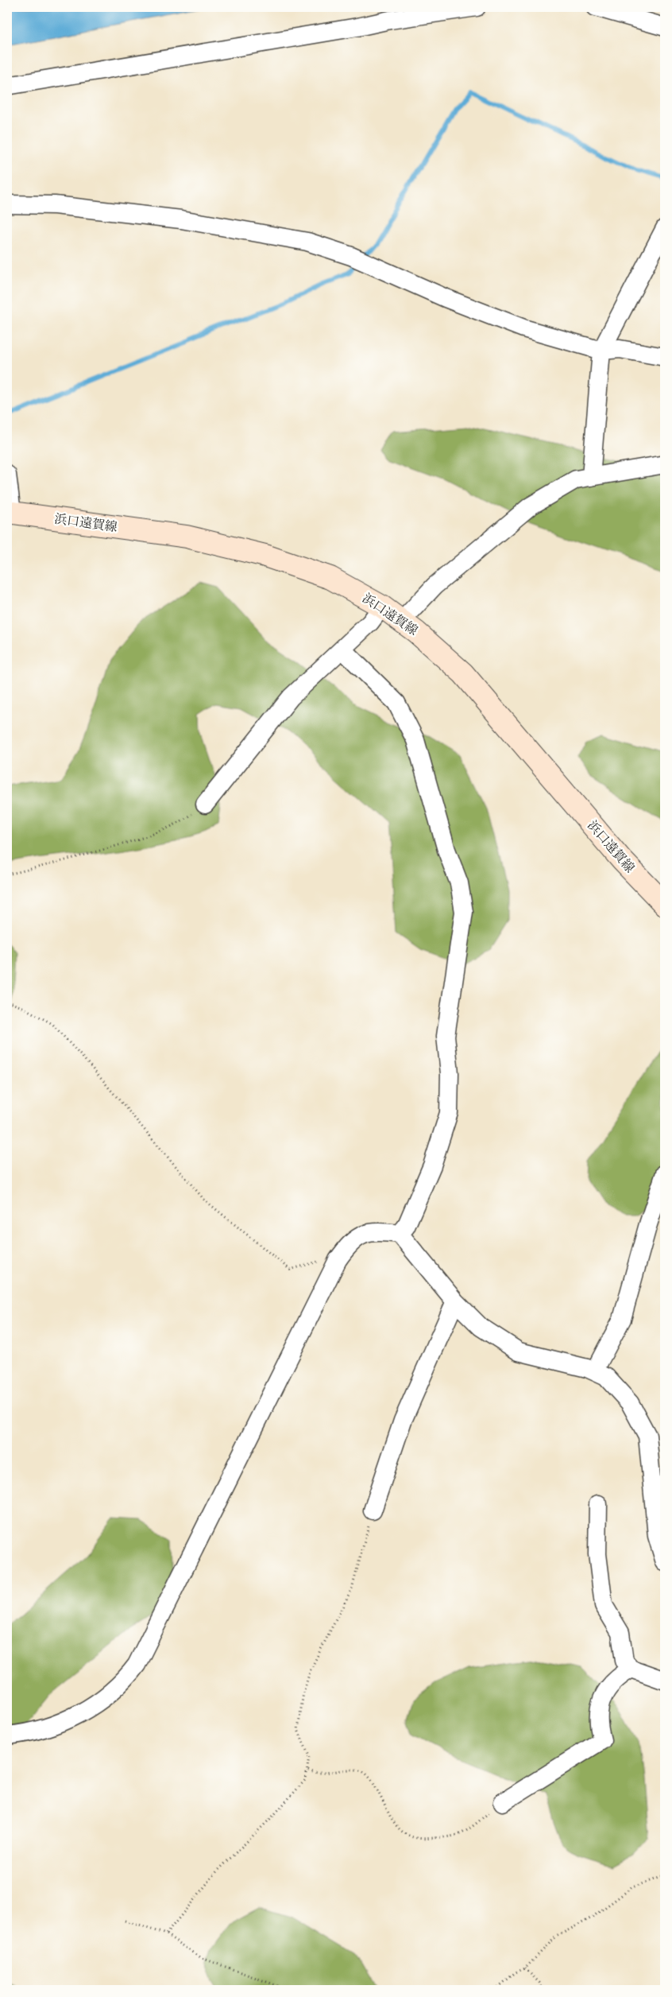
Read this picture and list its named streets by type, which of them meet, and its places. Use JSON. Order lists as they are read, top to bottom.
{
  "streets": {
    "main road": ["浜口遠賀線"]
  }
}
